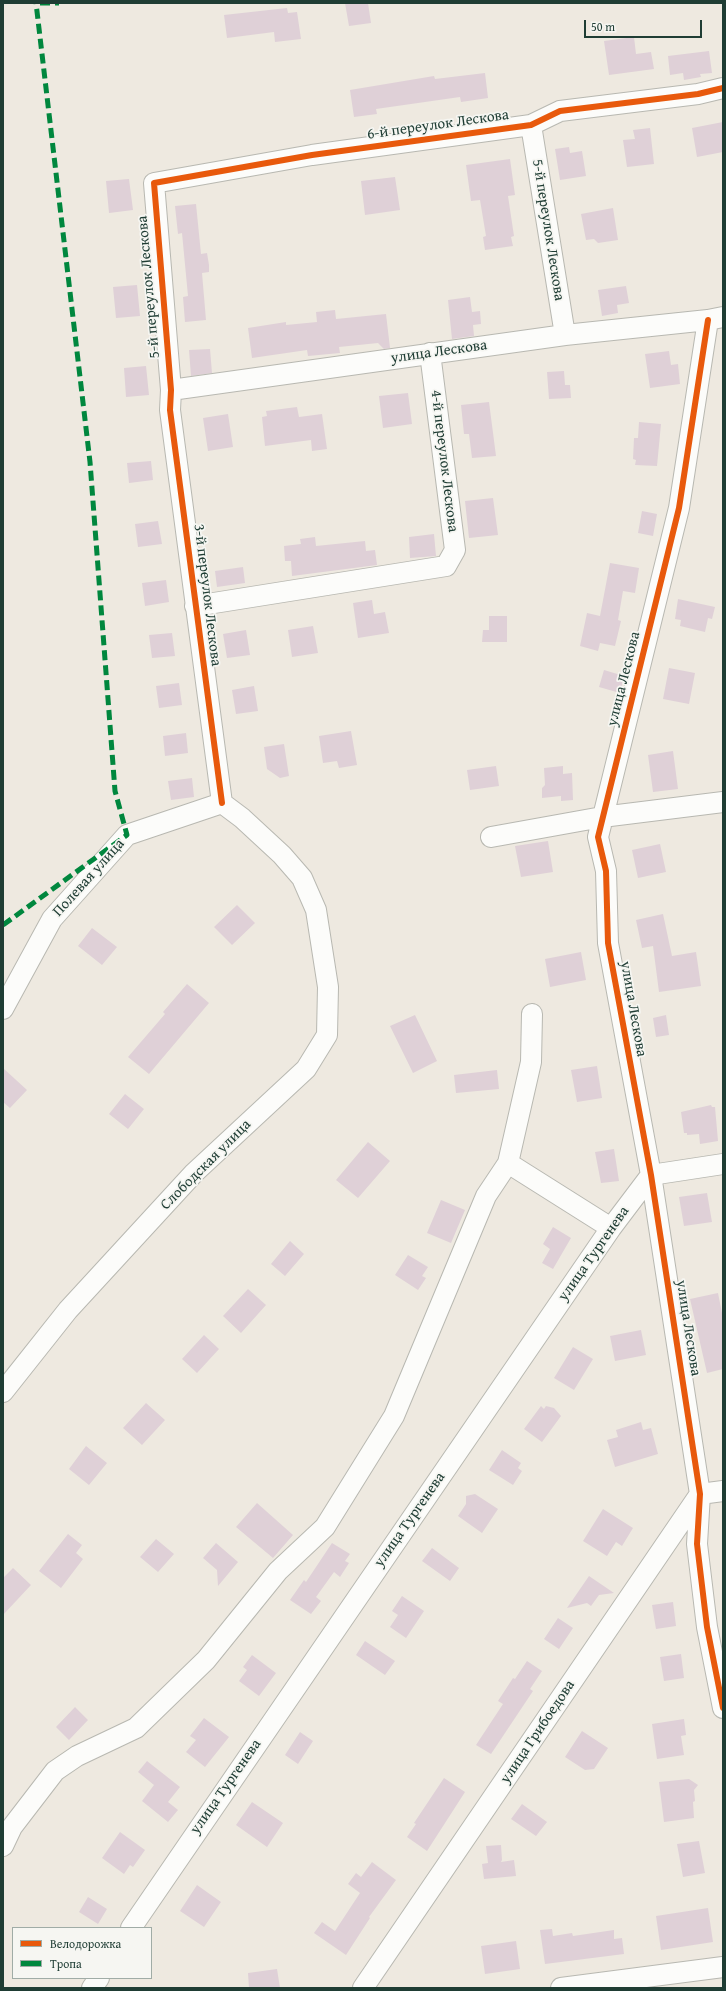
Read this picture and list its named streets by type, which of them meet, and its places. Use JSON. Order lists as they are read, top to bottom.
{
  "streets": {
    "street": [
      "6-й переулок Лескова",
      "5-й переулок Лескова",
      "улица Лескова",
      "4-й переулок Лескова",
      "3-й переулок Лескова",
      "Полевая улица",
      "Слободская улица",
      "улица Тургенева",
      "улица Грибоедова"
    ]
  },
  "crossings": [
    ["6-й переулок Лескова", "5-й переулок Лескова"],
    ["5-й переулок Лескова", "улица Лескова"],
    ["5-й переулок Лескова", "3-й переулок Лескова"],
    ["улица Лескова", "4-й переулок Лескова"],
    ["улица Лескова", "3-й переулок Лескова"],
    ["улица Лескова", "улица Тургенева"],
    ["улица Лескова", "улица Грибоедова"],
    ["4-й переулок Лескова", "3-й переулок Лескова"],
    ["3-й переулок Лескова", "Полевая улица"],
    ["3-й переулок Лескова", "Слободская улица"],
    ["Полевая улица", "Слободская улица"]
  ],
  "legend": ["Велодорожка", "Тропа"],
  "scale_bar": "50 m"
}
